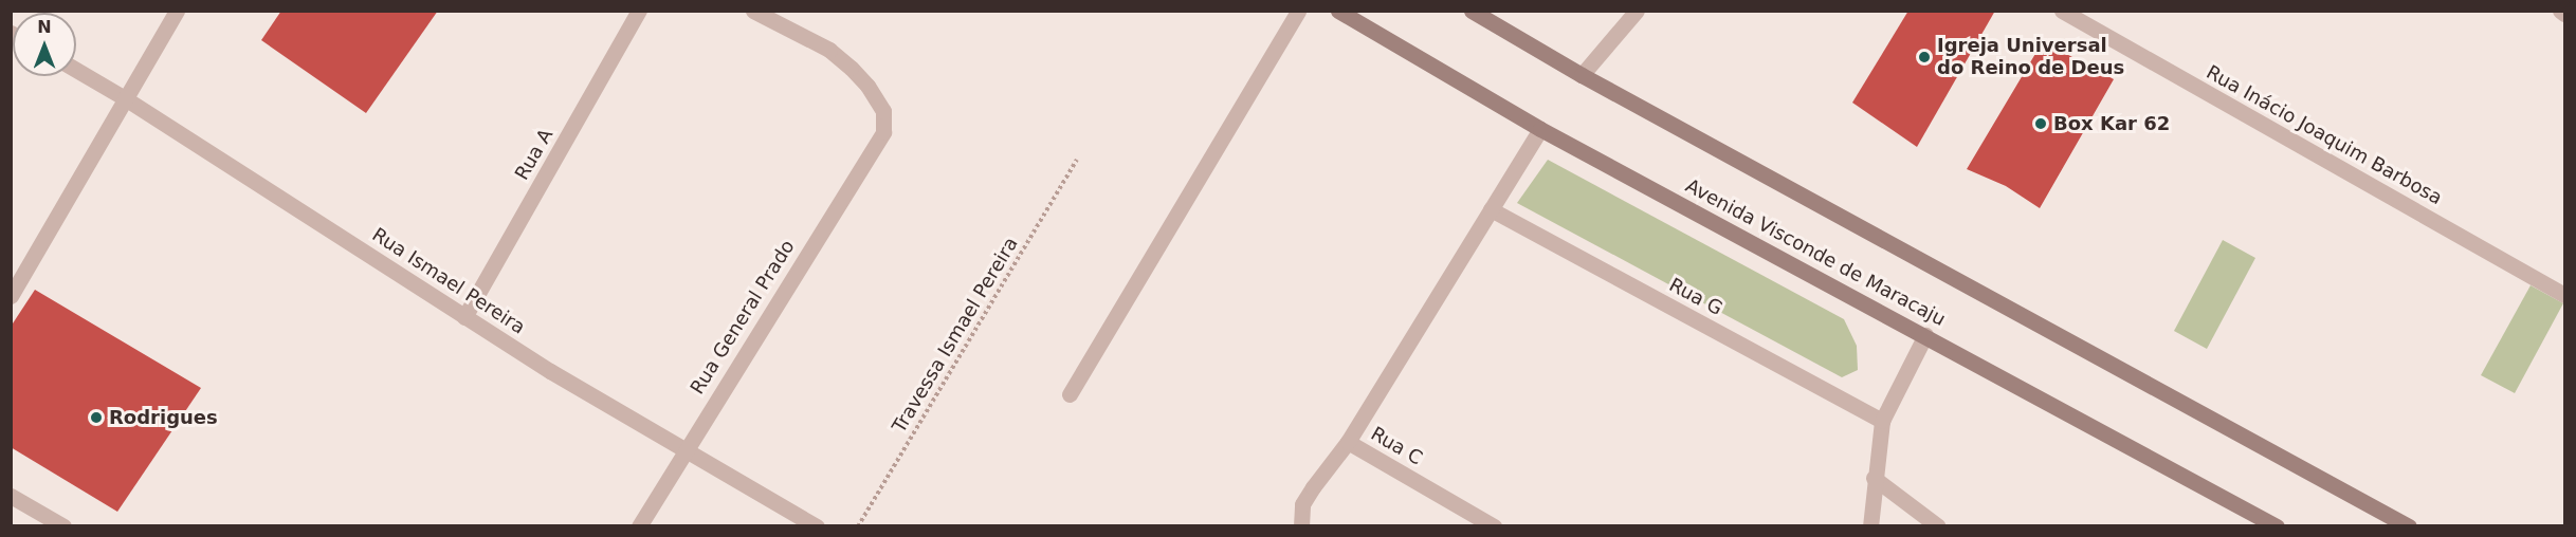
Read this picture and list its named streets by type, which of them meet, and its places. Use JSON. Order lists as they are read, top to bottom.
{
  "streets": {
    "main road": ["Avenida Visconde de Maracaju"],
    "street": [
      "Rua Inácio Joaquim Barbosa",
      "Rua A",
      "Rua Ismael Pereira",
      "Rua G",
      "Rua General Prado",
      "Rua C"
    ],
    "path": ["Travessa Ismael Pereira"]
  },
  "crossings": [
    ["Rua A", "Rua Ismael Pereira"],
    ["Rua Ismael Pereira", "Rua General Prado"]
  ],
  "places": ["Igreja Universal do Reino de Deus", "Box Kar 62", "Rodrigues"],
  "north": "top"
}
